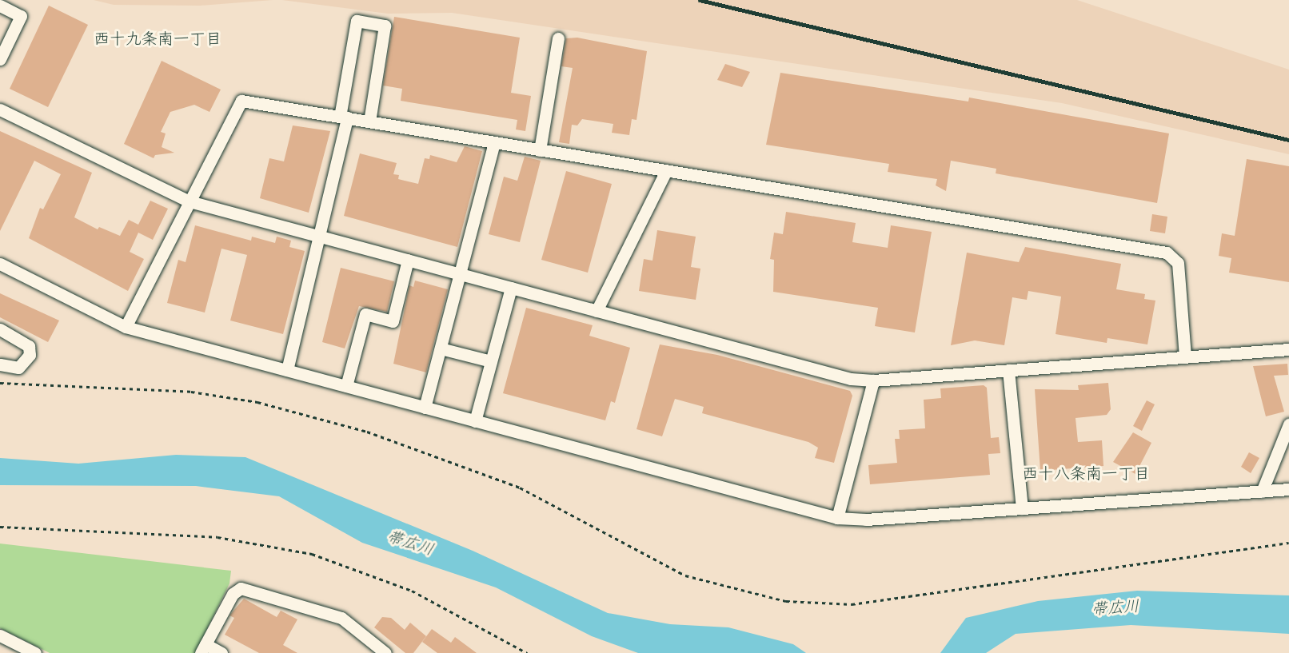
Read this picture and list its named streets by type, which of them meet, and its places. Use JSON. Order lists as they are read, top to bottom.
{
  "districts": ["西十九条南一丁目", "西十八条南一丁目"],
  "water": ["帯広川"]
}
